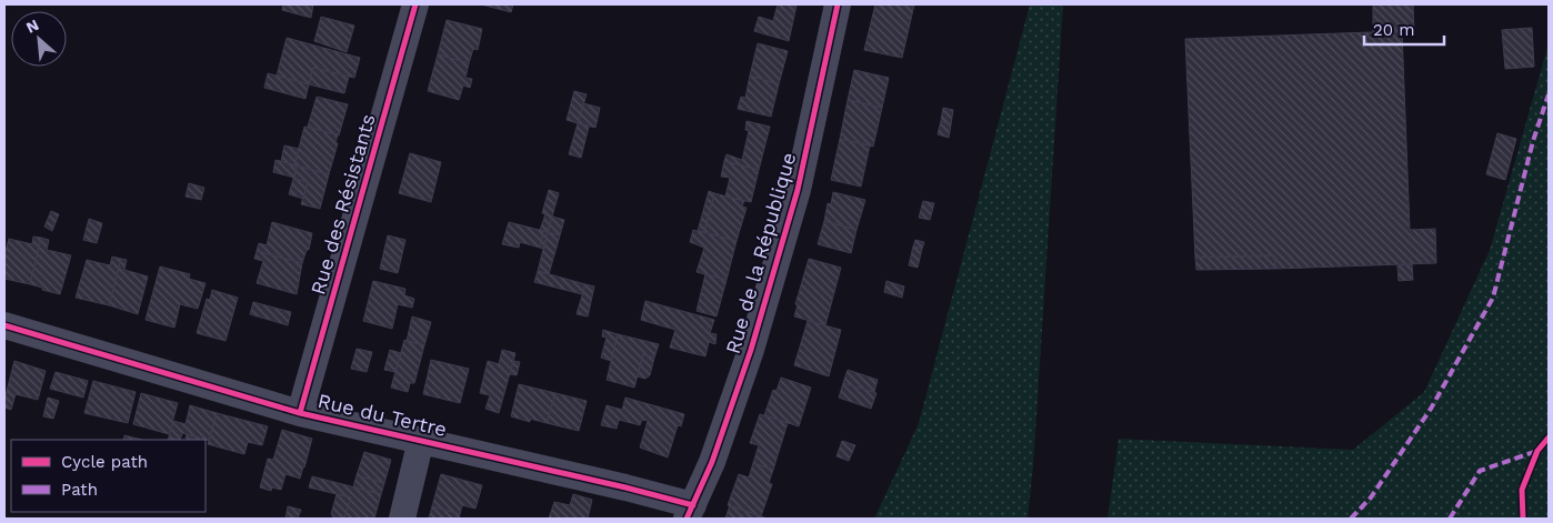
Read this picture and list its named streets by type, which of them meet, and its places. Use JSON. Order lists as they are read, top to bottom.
{
  "streets": {
    "street": ["Rue des Résistants", "Rue de la République", "Rue du Tertre"]
  },
  "crossings": [
    ["Rue des Résistants", "Rue du Tertre"],
    ["Rue de la République", "Rue du Tertre"]
  ],
  "legend": ["Cycle path", "Path"],
  "scale_bar": "20 m",
  "north": "top left"
}
